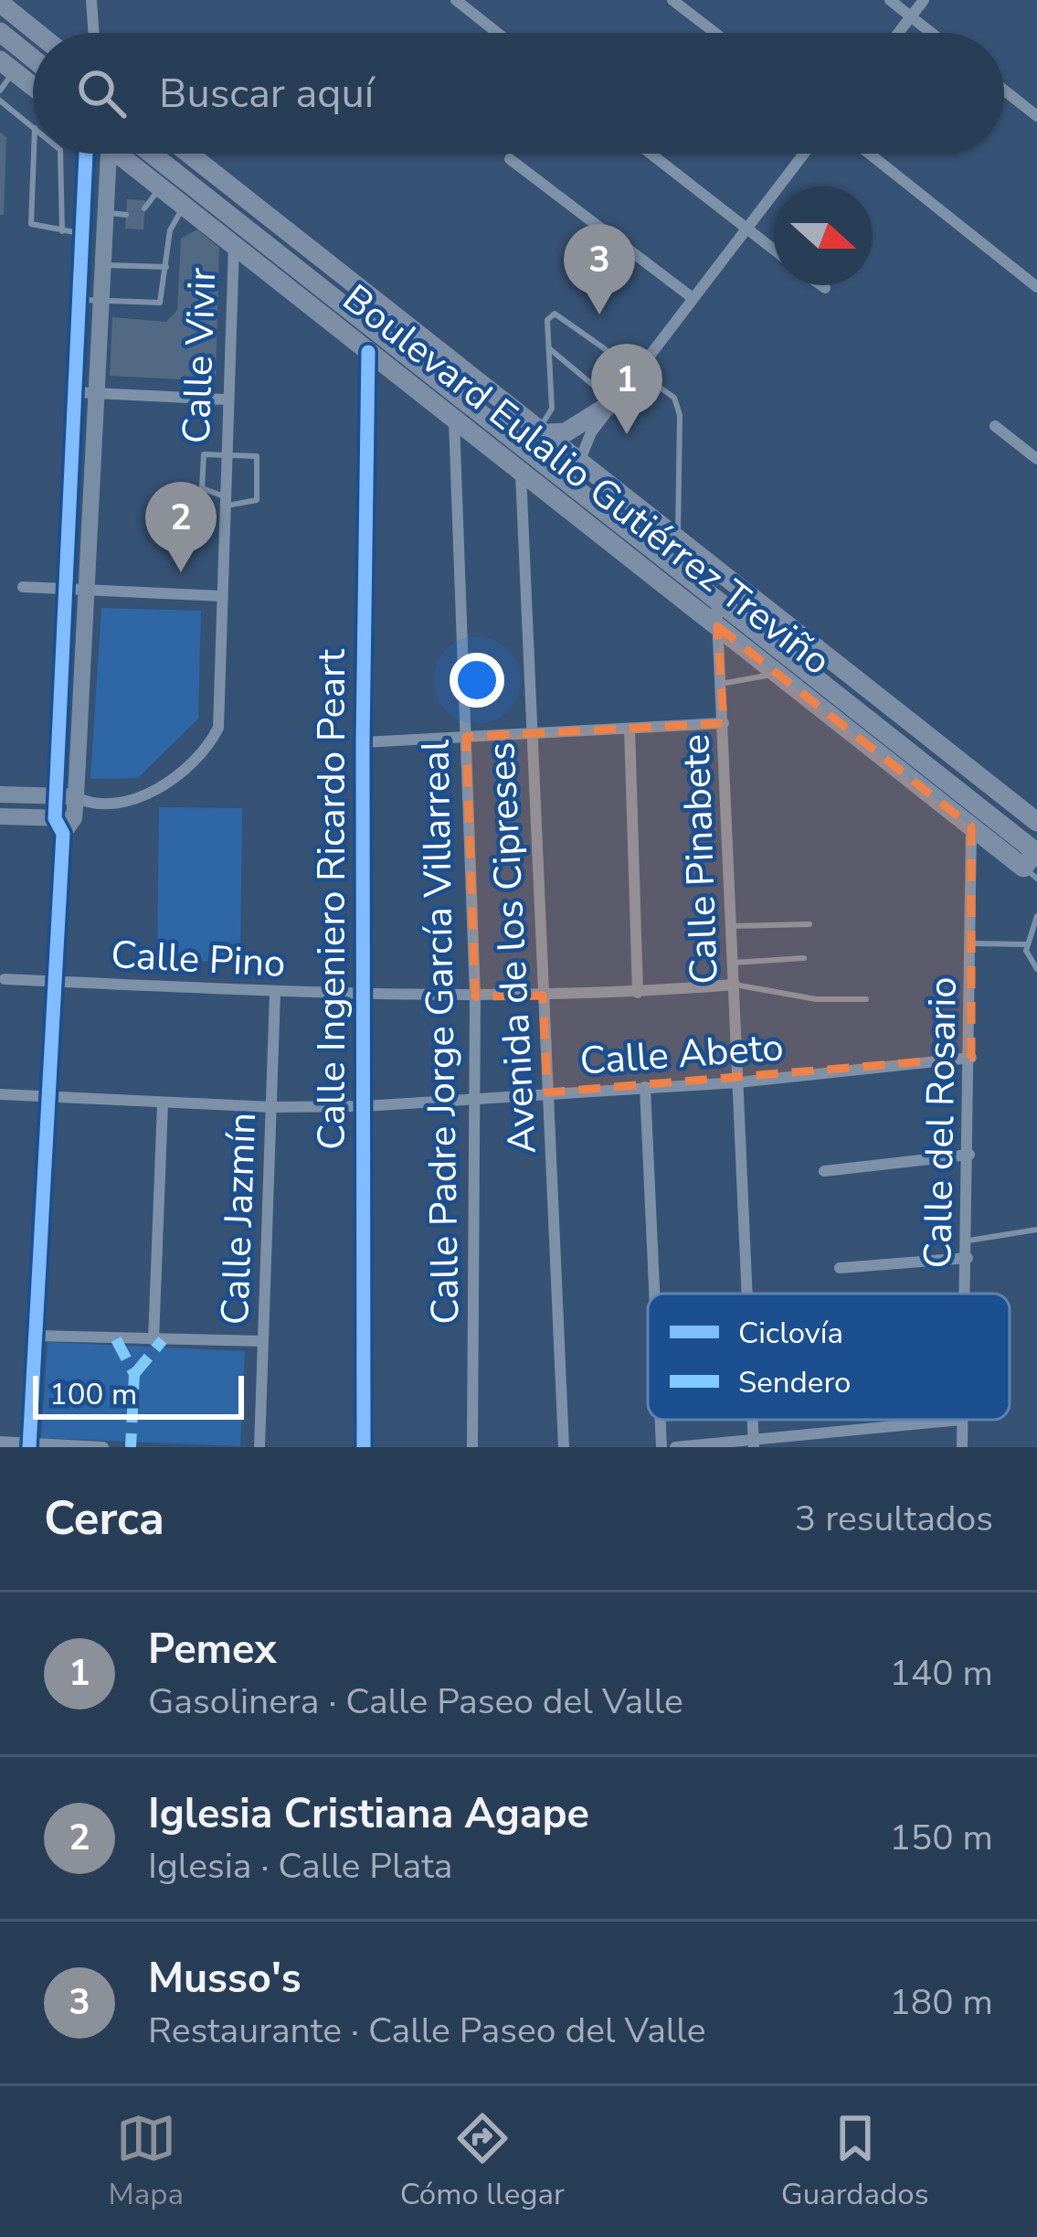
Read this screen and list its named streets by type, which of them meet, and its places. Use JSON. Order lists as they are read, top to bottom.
{
  "streets": {
    "main road": ["Boulevard Eulalio Gutiérrez Treviño"],
    "street": [
      "Calle Vivir",
      "Calle Pinabete",
      "Calle Ingeniero Ricardo Peart",
      "Avenida de los Cipreses",
      "Calle Pino",
      "Calle Padre Jorge García Villarreal",
      "Calle Abeto",
      "Calle del Rosario",
      "Calle Jazmín"
    ]
  },
  "crossings": [
    ["Calle Vivir", "Boulevard Eulalio Gutiérrez Treviño"],
    ["Boulevard Eulalio Gutiérrez Treviño", "Calle Pinabete"],
    ["Boulevard Eulalio Gutiérrez Treviño", "Calle Ingeniero Ricardo Peart"],
    ["Boulevard Eulalio Gutiérrez Treviño", "Avenida de los Cipreses"],
    ["Boulevard Eulalio Gutiérrez Treviño", "Calle Padre Jorge García Villarreal"],
    ["Boulevard Eulalio Gutiérrez Treviño", "Calle del Rosario"],
    ["Calle Pinabete", "Calle Pino"],
    ["Calle Pinabete", "Calle Abeto"],
    ["Calle Ingeniero Ricardo Peart", "Calle Pino"],
    ["Calle Ingeniero Ricardo Peart", "Calle Abeto"],
    ["Avenida de los Cipreses", "Calle Pino"],
    ["Avenida de los Cipreses", "Calle Abeto"],
    ["Calle Pino", "Calle Padre Jorge García Villarreal"],
    ["Calle Pino", "Calle Jazmín"],
    ["Calle Padre Jorge García Villarreal", "Calle Abeto"],
    ["Calle Abeto", "Calle del Rosario"],
    ["Calle Abeto", "Calle Jazmín"]
  ],
  "legend": ["Ciclovía", "Sendero"],
  "scale_bar": "100 m",
  "north": "right",
  "page": {
    "search": "Buscar aquí",
    "pins": ["3", "1", "2"],
    "scale": "100 m",
    "heading": ["Cerca", "3 resultados"],
    "list": [
      {
        "mark": "1",
        "name": "Pemex",
        "note": "Gasolinera · Calle Paseo del Valle",
        "value": "140 m"
      },
      {
        "mark": "2",
        "name": "Iglesia Cristiana Agape",
        "note": "Iglesia · Calle Plata",
        "value": "150 m"
      },
      {
        "mark": "3",
        "name": "Musso's",
        "note": "Restaurante · Calle Paseo del Valle",
        "value": "180 m"
      }
    ],
    "nav": ["Mapa", "Cómo llegar", "Guardados"]
  }
}
